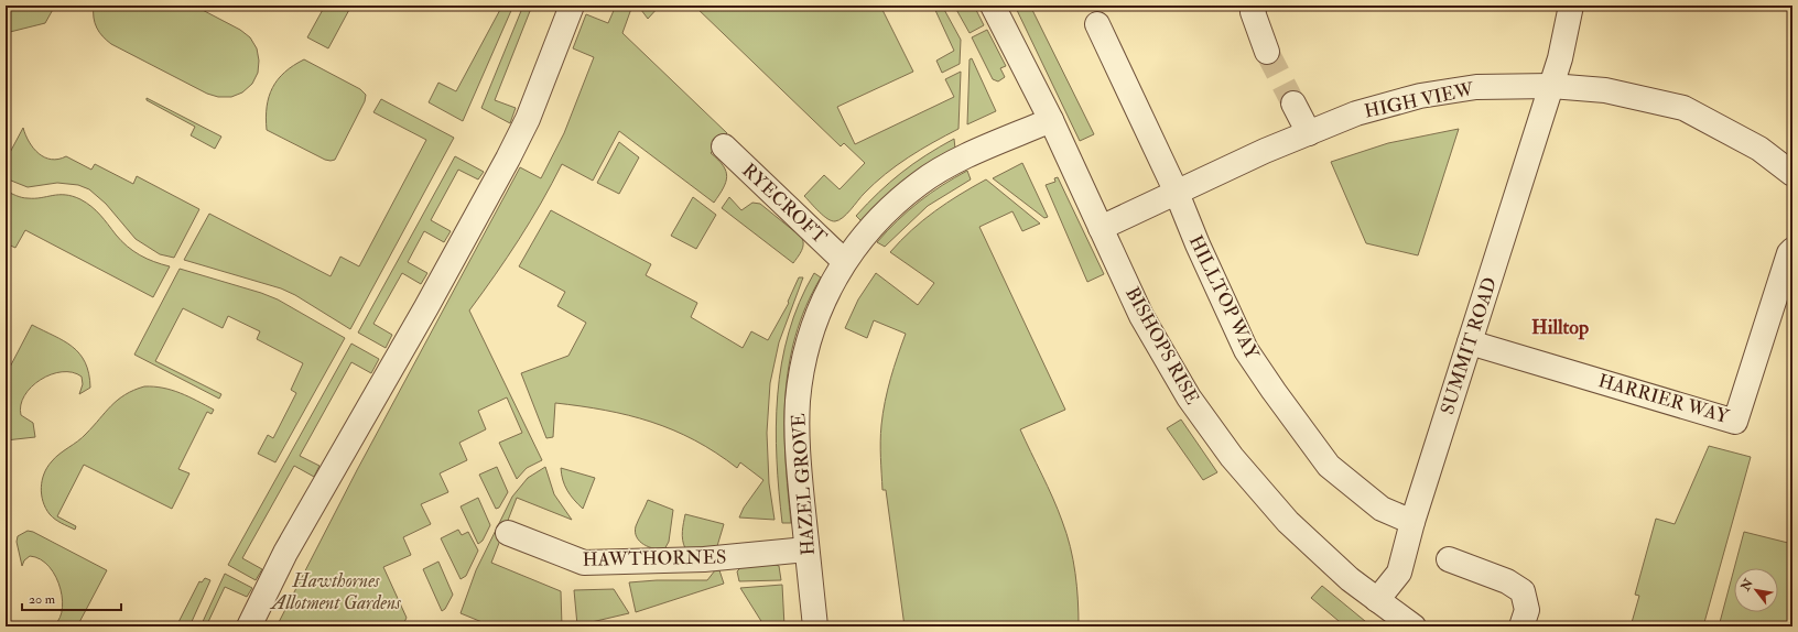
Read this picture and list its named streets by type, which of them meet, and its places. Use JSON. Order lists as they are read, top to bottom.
{
  "streets": {
    "street": [
      "HIGH VIEW",
      "RYECROFT",
      "HILLTOP WAY",
      "BISHOPS RISE",
      "SUMMIT ROAD",
      "HARRIER WAY",
      "HAZEL GROVE",
      "HAWTHORNES"
    ]
  },
  "crossings": [
    ["HIGH VIEW", "HILLTOP WAY"],
    ["HIGH VIEW", "BISHOPS RISE"],
    ["HIGH VIEW", "SUMMIT ROAD"],
    ["RYECROFT", "HAZEL GROVE"],
    ["HILLTOP WAY", "SUMMIT ROAD"],
    ["BISHOPS RISE", "SUMMIT ROAD"],
    ["BISHOPS RISE", "HAZEL GROVE"],
    ["SUMMIT ROAD", "HARRIER WAY"],
    ["HAZEL GROVE", "HAWTHORNES"]
  ],
  "districts": ["Hilltop"],
  "parks": ["Hawthornes Allotment Gardens"],
  "scale_bar": "20 m",
  "north": "top left"
}
